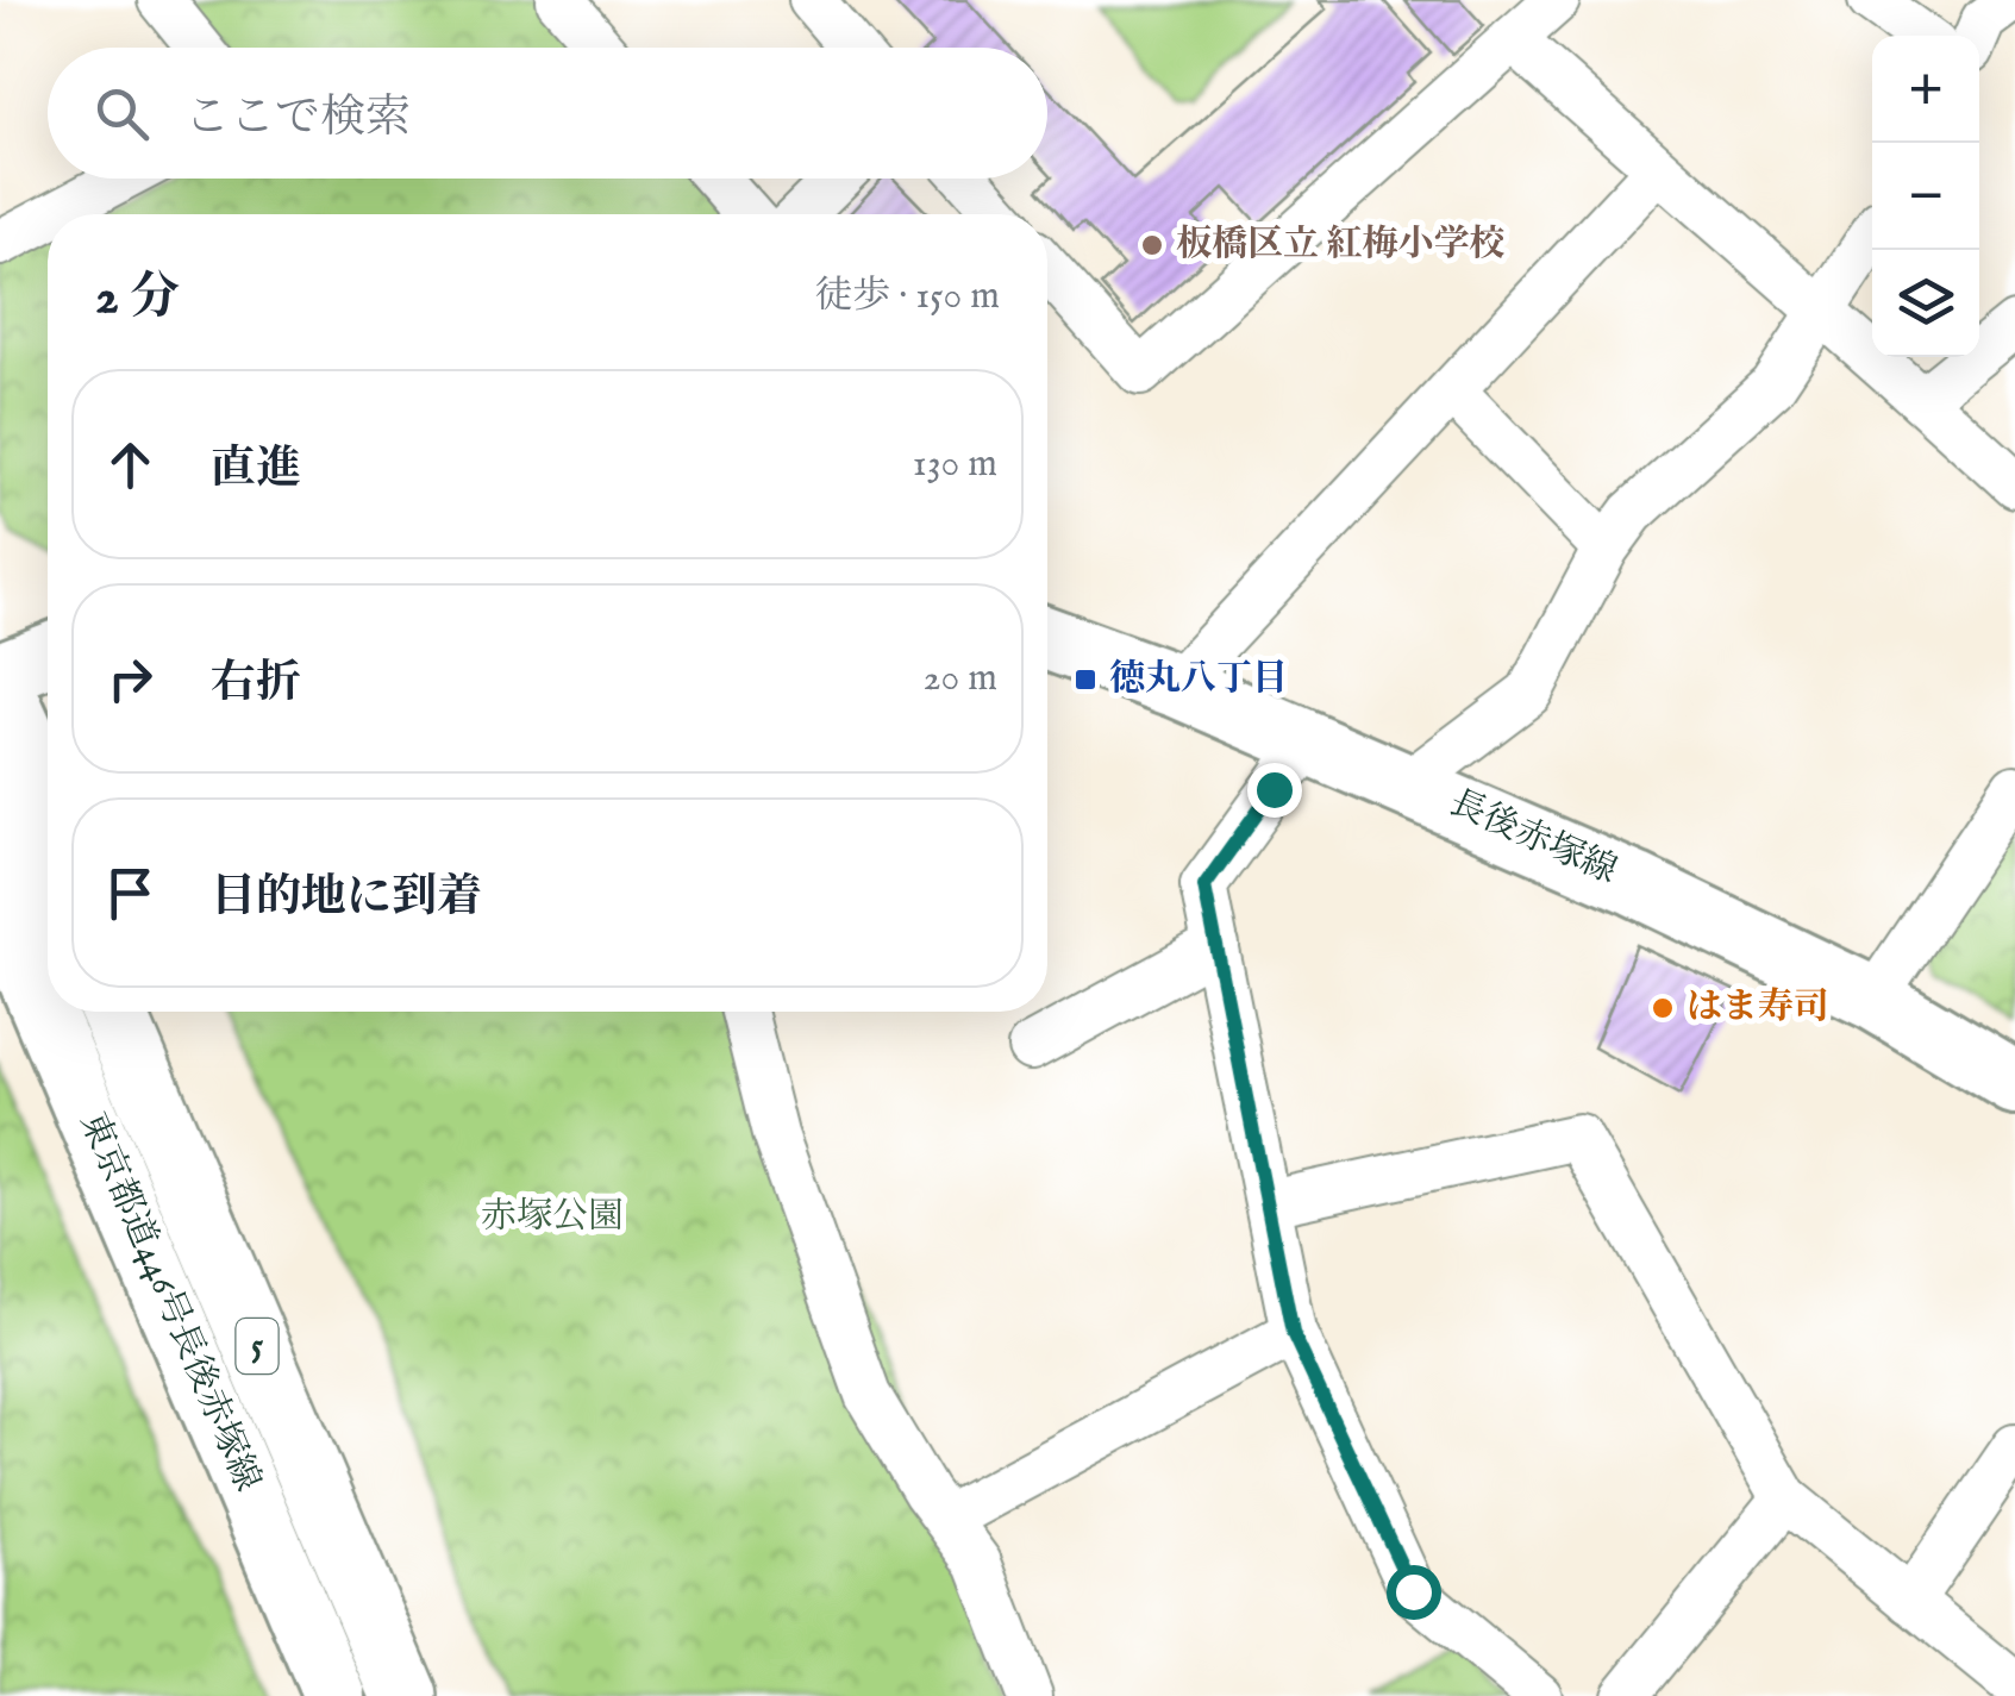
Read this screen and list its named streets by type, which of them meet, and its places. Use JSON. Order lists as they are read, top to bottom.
{
  "streets": {
    "highway": ["5"],
    "main road": ["長後赤塚線", "東京都道446号長後赤塚線"]
  },
  "parks": ["赤塚公園"],
  "places": {
    "other": ["板橋区立 紅梅小学校", "はま寿司"],
    "transit": ["徳丸八丁目"]
  },
  "page": {
    "map_buttons": ["+", "−"],
    "search": "ここで検索",
    "heading": ["2 分", "徒歩 · 150 m"],
    "list": [
      ["直進", "130 m"],
      ["右折", "20 m"],
      "目的地に到着"
    ]
  }
}
